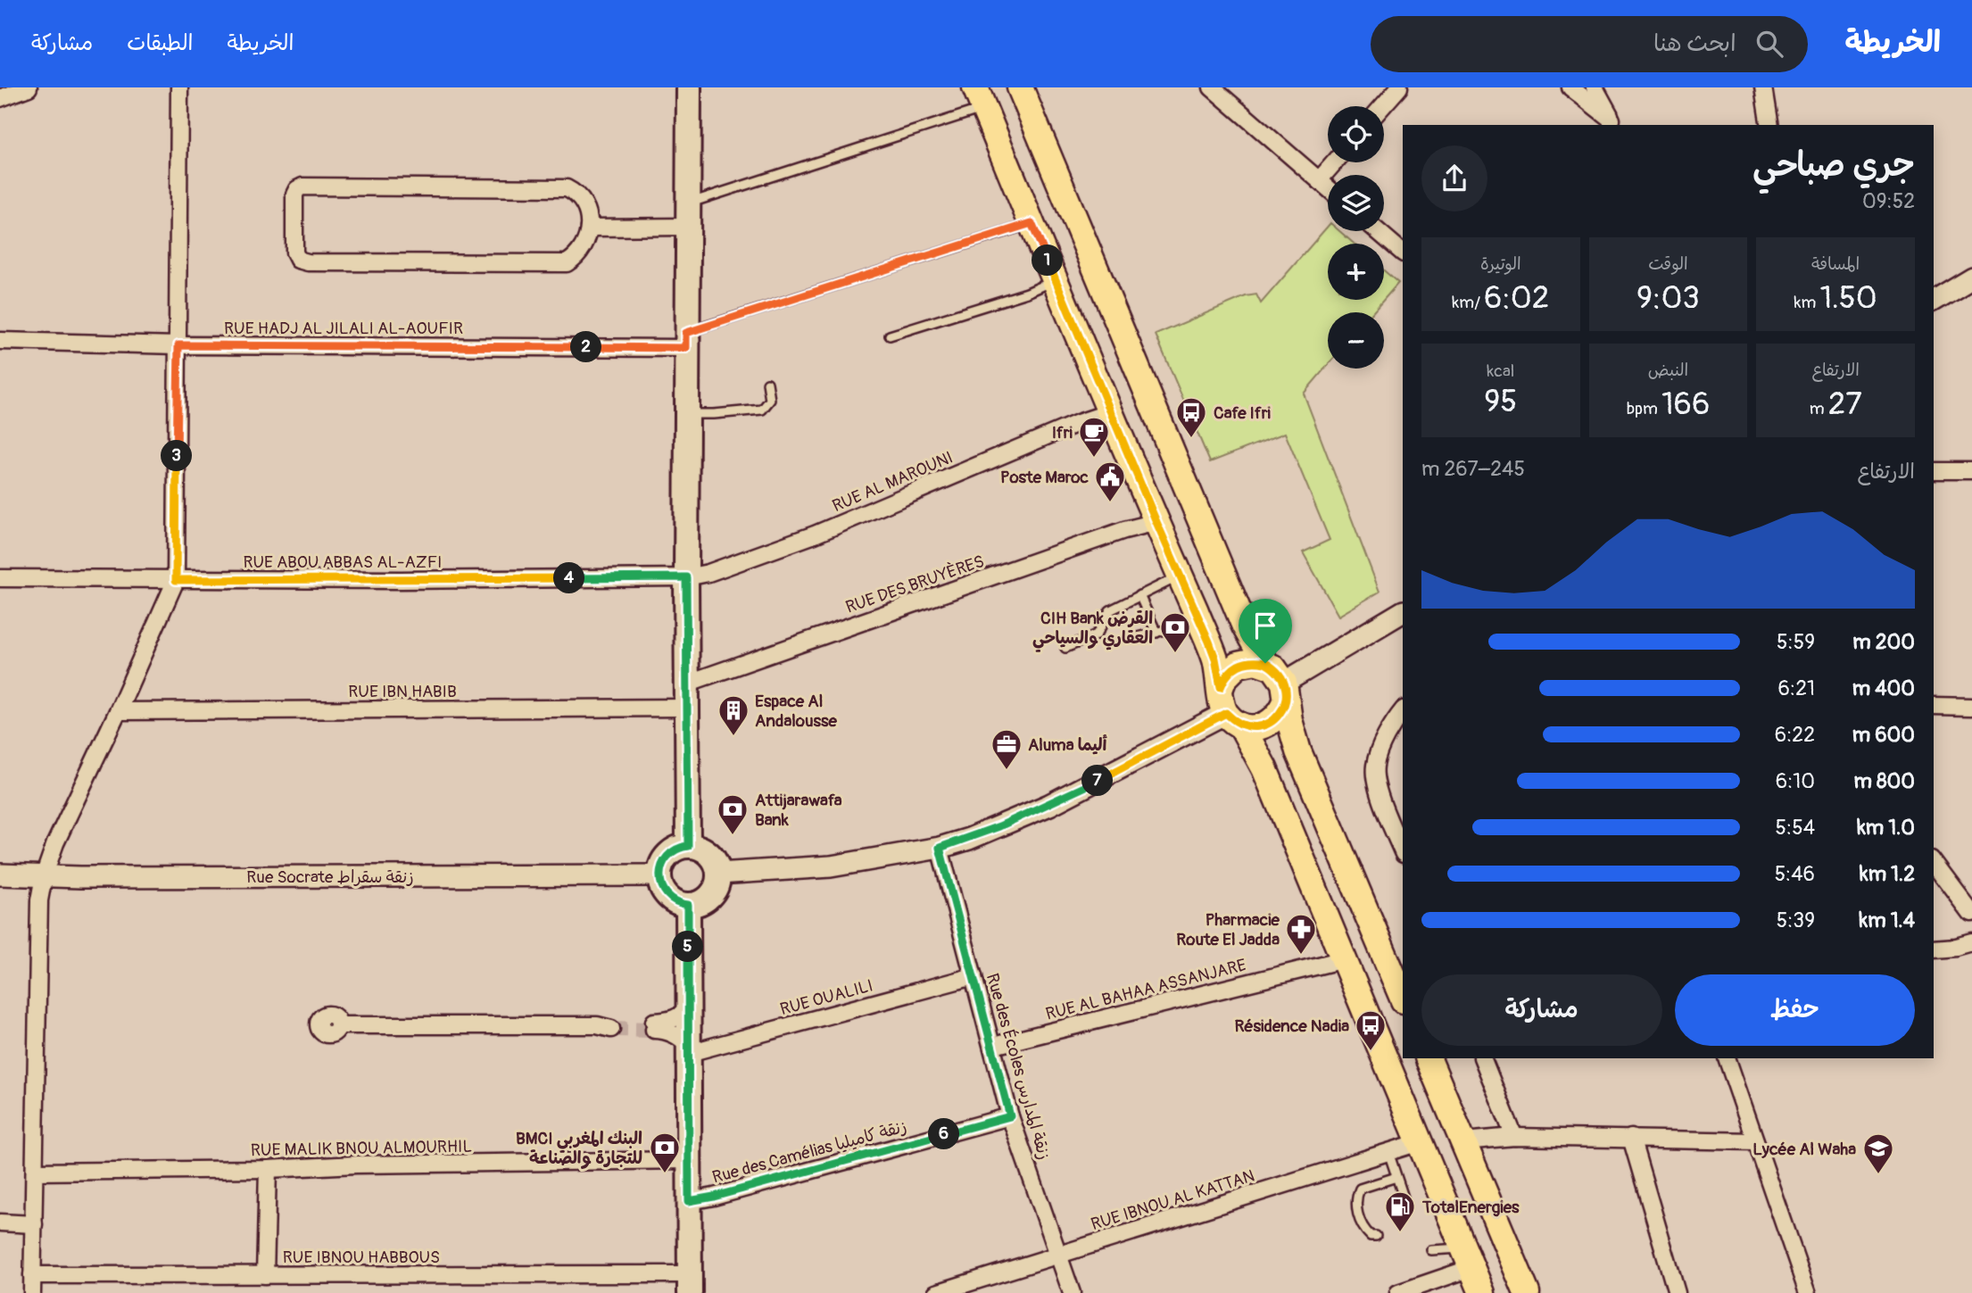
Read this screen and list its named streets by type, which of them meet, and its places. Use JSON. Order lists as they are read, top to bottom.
{
  "streets": {
    "street": [
      "RUE HADJ AL JILALI AL-AOUFIR",
      "RUE AL MAROUNI",
      "RUE ABOU ABBAS AL-AZFI",
      "RUE DES BRUYÈRES",
      "RUE IBN HABIB",
      "Rue Socrate زنقة سقراط",
      "RUE AL BAHAA ASSANJARE",
      "RUE OUALILI",
      "Rue des Écoles زنقة المدارس",
      "RUE MALIK BNOU ALMOURHIL",
      "Rue des Camélias زنقة كاميليا",
      "RUE IBNOU AL KATTAN",
      "RUE IBNOU HABBOUS"
    ]
  },
  "crossings": [
    ["RUE AL MAROUNI", "RUE ABOU ABBAS AL-AZFI"],
    ["RUE AL BAHAA ASSANJARE", "Rue des Écoles زنقة المدارس"],
    ["RUE OUALILI", "Rue des Écoles زنقة المدارس"],
    ["Rue des Écoles زنقة المدارس", "Rue des Camélias زنقة كاميليا"],
    ["Rue des Écoles زنقة المدارس", "RUE IBNOU AL KATTAN"]
  ],
  "places": {
    "bus stop": ["Cafe Ifri", "Résidence Nadia"],
    "cafe": ["Ifri"],
    "public building": ["Poste Maroc"],
    "bank": ["CIH Bank القرض العقاري والسياحي", "Attijarawafa Bank", "BMCI البنك المغربي للتجارة والصناعة"],
    "building": ["Espace Al Andalousse"],
    "office": ["Aluma أليما"],
    "pharmacy": ["Pharmacie Route El Jadda"],
    "school or university": ["Lycée Al Waha"],
    "fuel station": ["TotalEnergies"]
  },
  "page": {
    "header": "الخريطة",
    "search": "ابحث هنا",
    "nav": ["الخريطة", "الطبقات", "مشاركة"],
    "map_buttons": ["+", "−"],
    "heading": ["جري صباحي", "09:52"],
    "stats": [
      ["المسافة", "1.50 km"],
      ["الوقت", "9:03"],
      ["الوتيرة", "6:02 /km"],
      ["الارتفاع", "27 m"],
      ["النبض", "166 bpm"],
      ["kcal", "95"]
    ],
    "pins": [
      "1",
      "2",
      "3",
      "4",
      "7",
      "5",
      "6"
    ],
    "chart": ["الارتفاع", "245–267 m"],
    "list": [
      {
        "name": "200 m",
        "note": "5:59"
      },
      {
        "name": "400 m",
        "note": "6:21"
      },
      {
        "name": "600 m",
        "note": "6:22"
      },
      {
        "name": "800 m",
        "note": "6:10"
      },
      {
        "name": "1.0 km",
        "note": "5:54"
      },
      {
        "name": "1.2 km",
        "note": "5:46"
      },
      {
        "name": "1.4 km",
        "note": "5:39"
      }
    ],
    "buttons": ["حفظ", "مشاركة"]
  }
}
